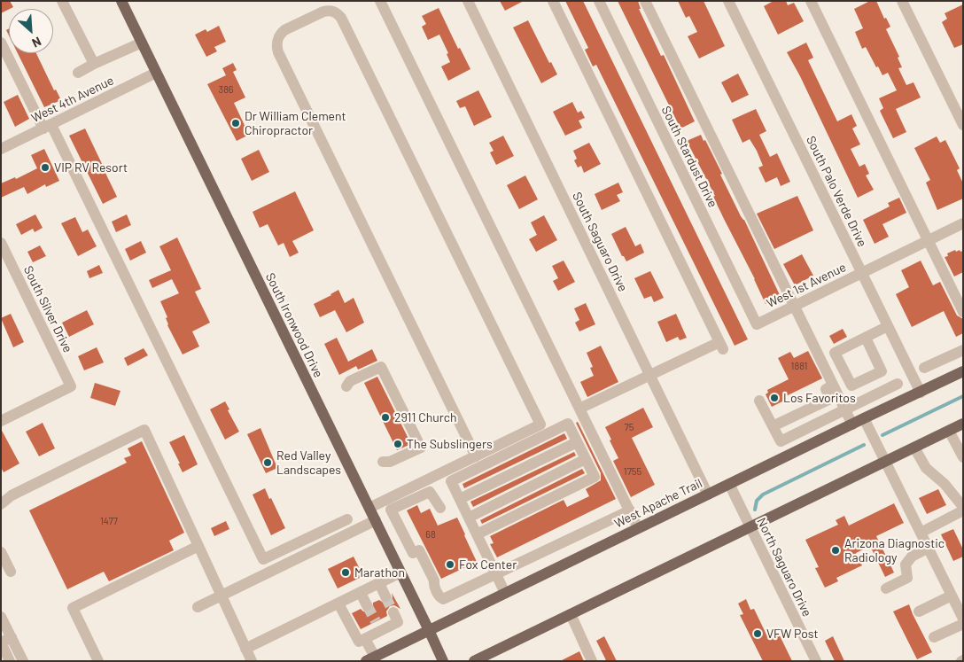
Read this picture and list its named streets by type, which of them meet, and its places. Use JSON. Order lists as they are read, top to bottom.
{
  "streets": {
    "main road": ["South Ironwood Drive", "West Apache Trail"],
    "street": [
      "West 4th Avenue",
      "South Stardust Drive",
      "South Palo Verde Drive",
      "South Saguaro Drive",
      "West 1st Avenue",
      "South Silver Drive",
      "North Saguaro Drive"
    ]
  },
  "crossings": [
    ["West 4th Avenue", "South Ironwood Drive"],
    ["South Stardust Drive", "West 1st Avenue"],
    ["South Palo Verde Drive", "West 1st Avenue"],
    ["South Palo Verde Drive", "West Apache Trail"],
    ["South Saguaro Drive", "West Apache Trail"],
    ["South Ironwood Drive", "West Apache Trail"],
    ["West Apache Trail", "North Saguaro Drive"]
  ],
  "places": [
    "Dr William Clement Chiropractor",
    "VIP RV Resort",
    "Los Favoritos",
    "2911 Church",
    "The Subslingers",
    "Red Valley Landscapes",
    "Arizona Diagnostic Radiology",
    "Fox Center",
    "Marathon",
    "VFW Post"
  ],
  "house_numbers": [
    "386",
    "1881",
    "75",
    "1755",
    "1477",
    "68"
  ],
  "north": "bottom right"
}
